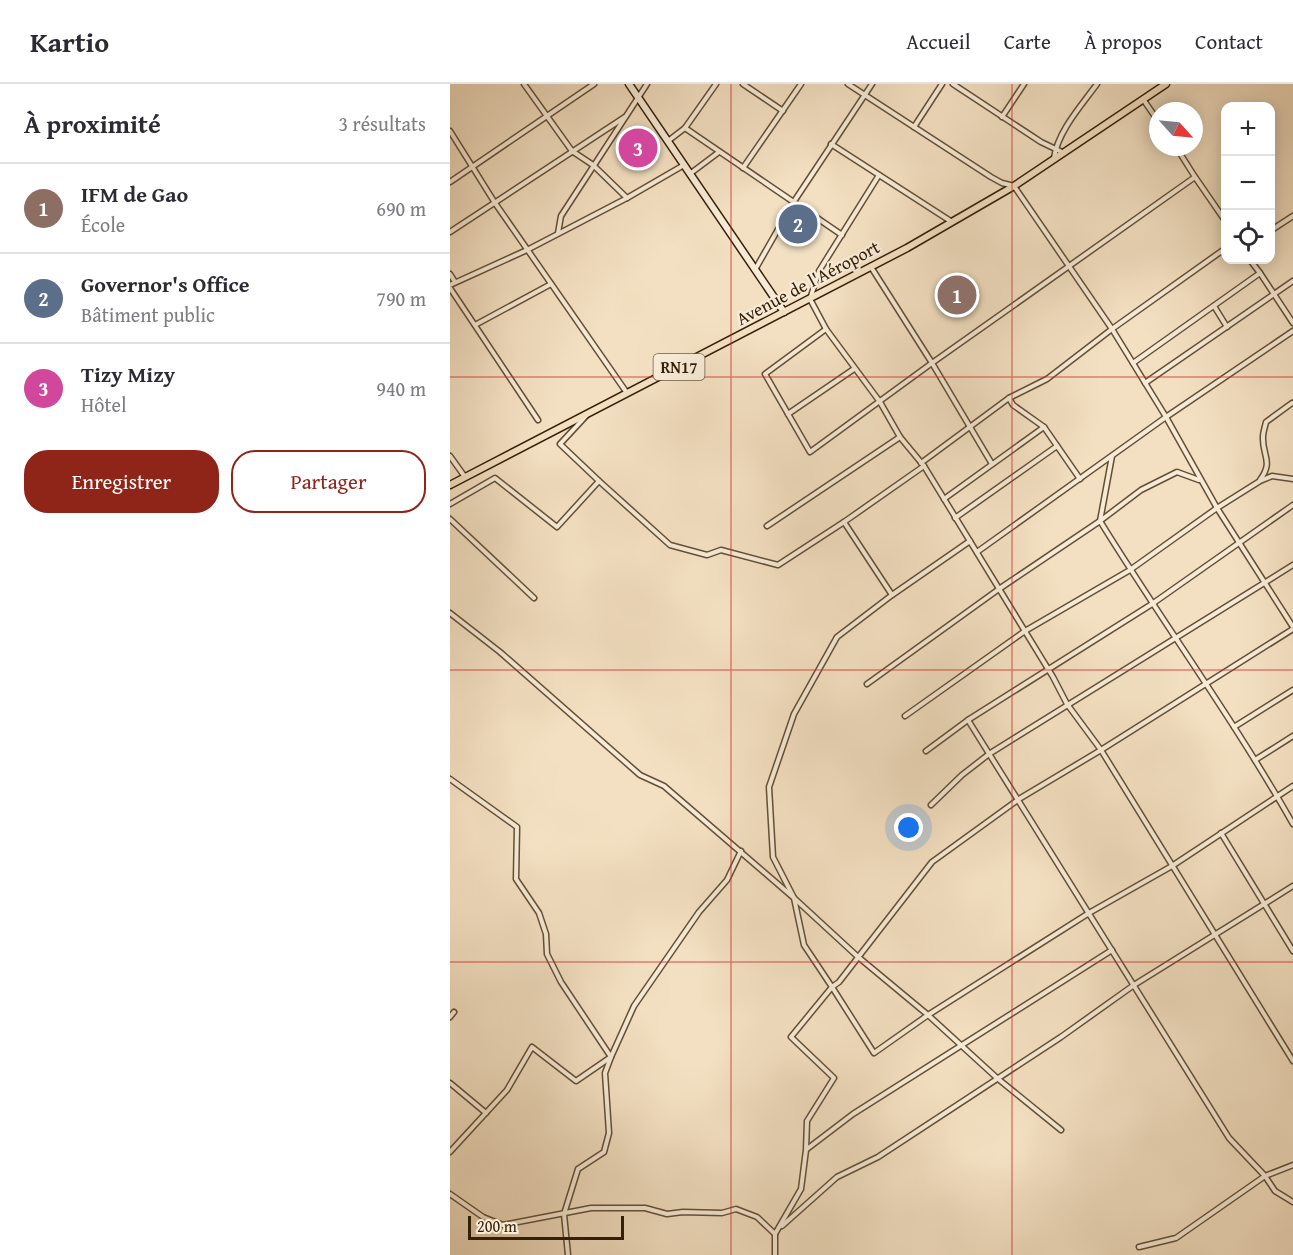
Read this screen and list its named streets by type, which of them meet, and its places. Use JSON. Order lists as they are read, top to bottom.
{
  "streets": {
    "main road": ["Avenue de l'Aéroport", "RN17"]
  },
  "scale_bar": "200 m",
  "north": "bottom right",
  "page": {
    "header": "Kartio",
    "nav": [
      "Accueil",
      "Carte",
      "À propos",
      "Contact"
    ],
    "heading": ["À proximité", "3 résultats"],
    "map_buttons": ["+", "−"],
    "pins": ["3", "2", "1"],
    "list": [
      {
        "mark": "1",
        "name": "IFM de Gao",
        "note": "École",
        "value": "690 m"
      },
      {
        "mark": "2",
        "name": "Governor's Office",
        "note": "Bâtiment public",
        "value": "790 m"
      },
      {
        "mark": "3",
        "name": "Tizy Mizy",
        "note": "Hôtel",
        "value": "940 m"
      }
    ],
    "buttons": ["Enregistrer", "Partager"],
    "scale": "200 m"
  }
}
